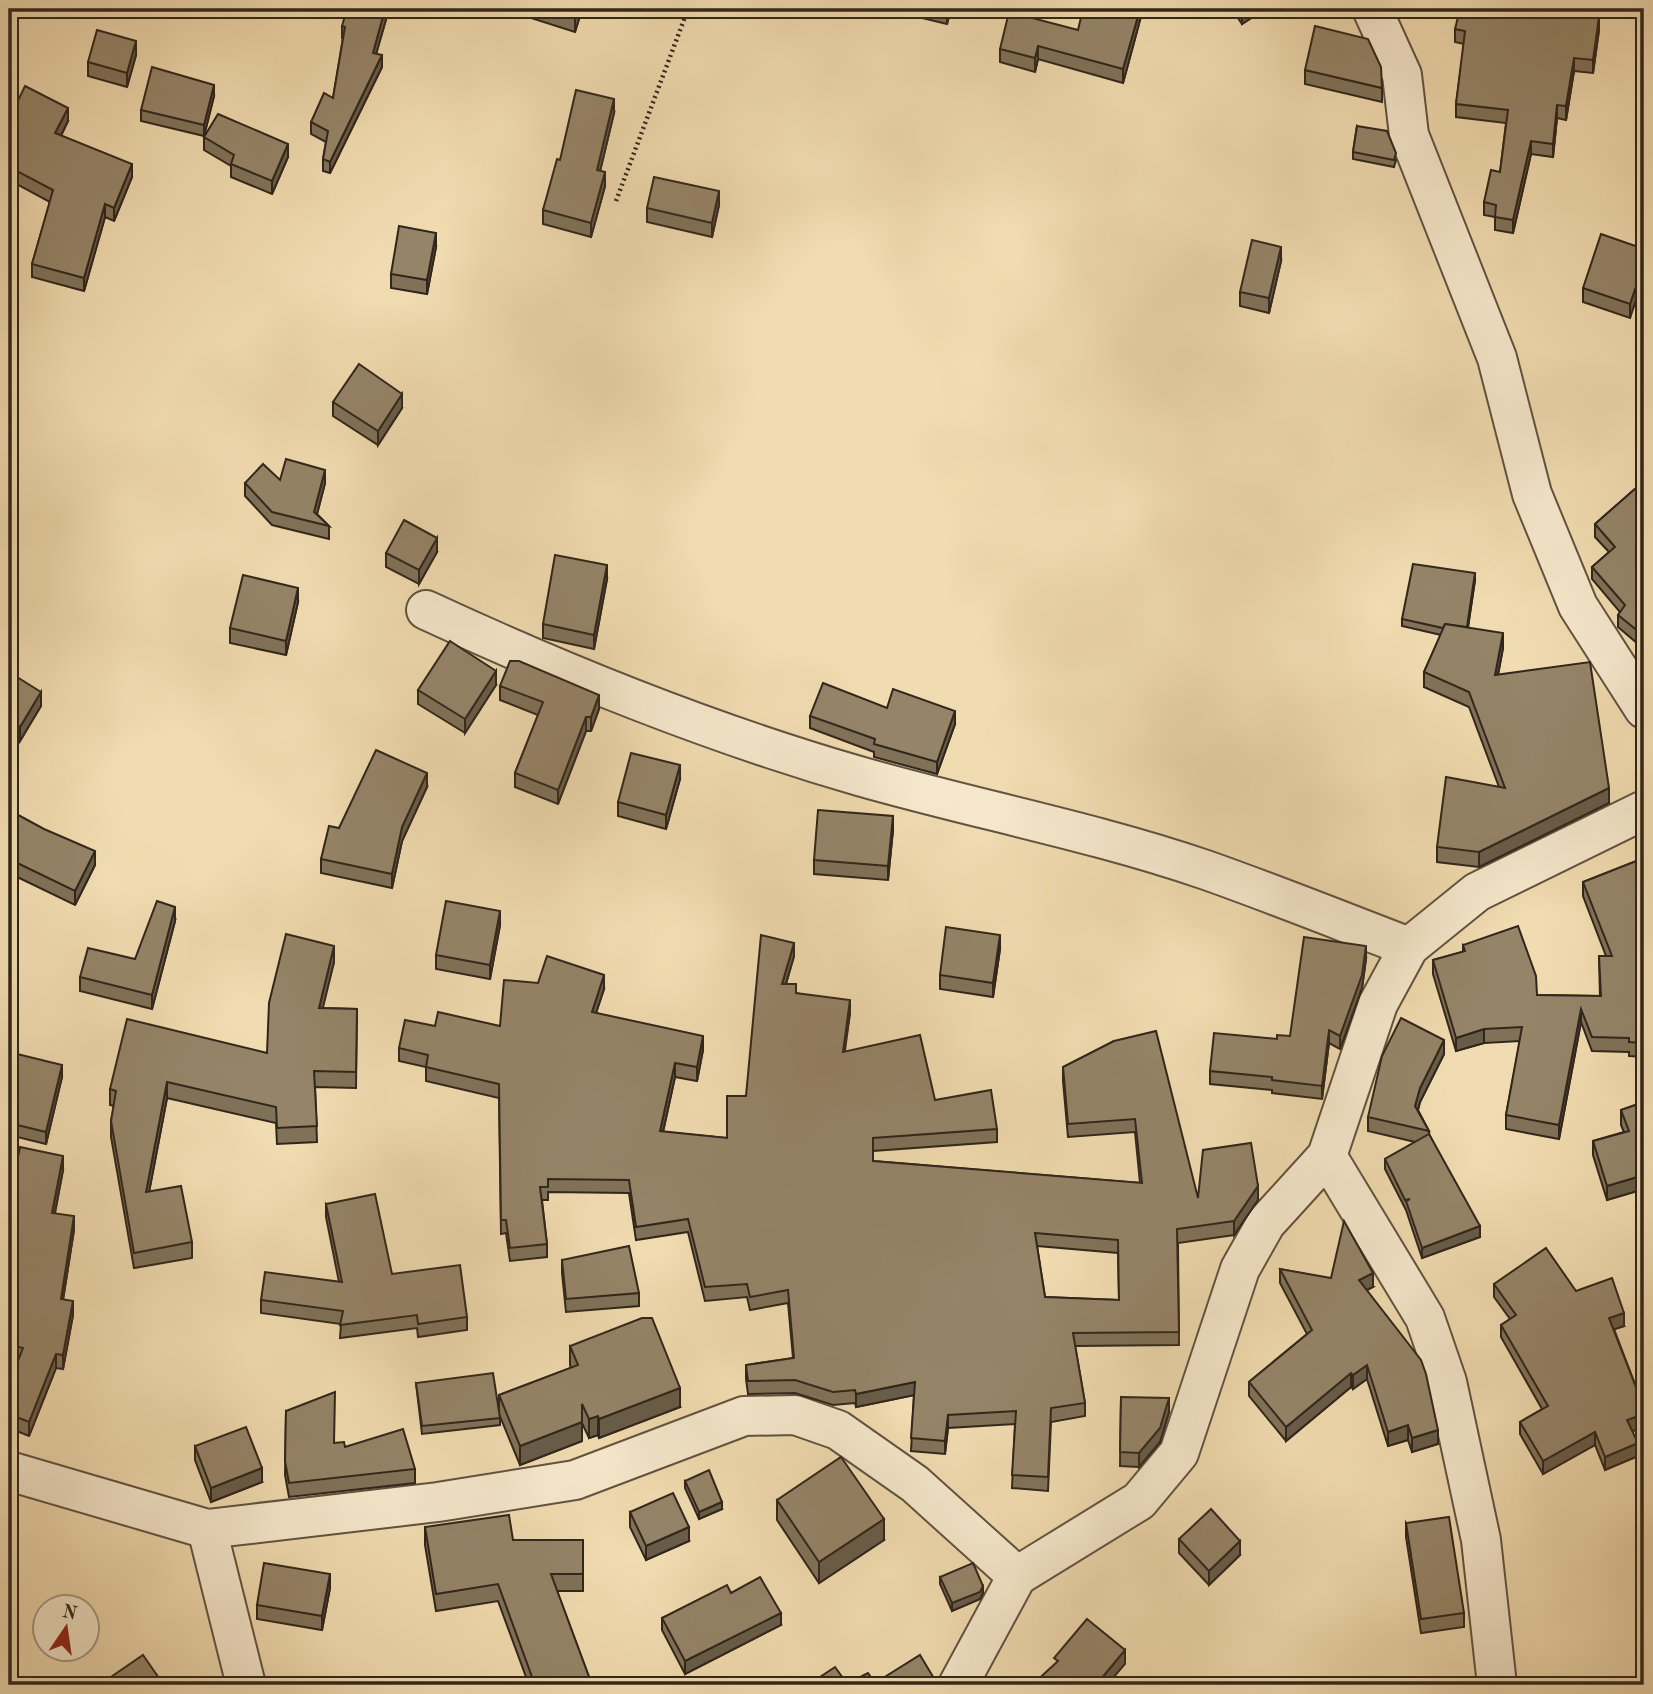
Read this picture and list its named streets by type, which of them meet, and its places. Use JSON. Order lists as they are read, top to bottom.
{
  "north": "top"
}
